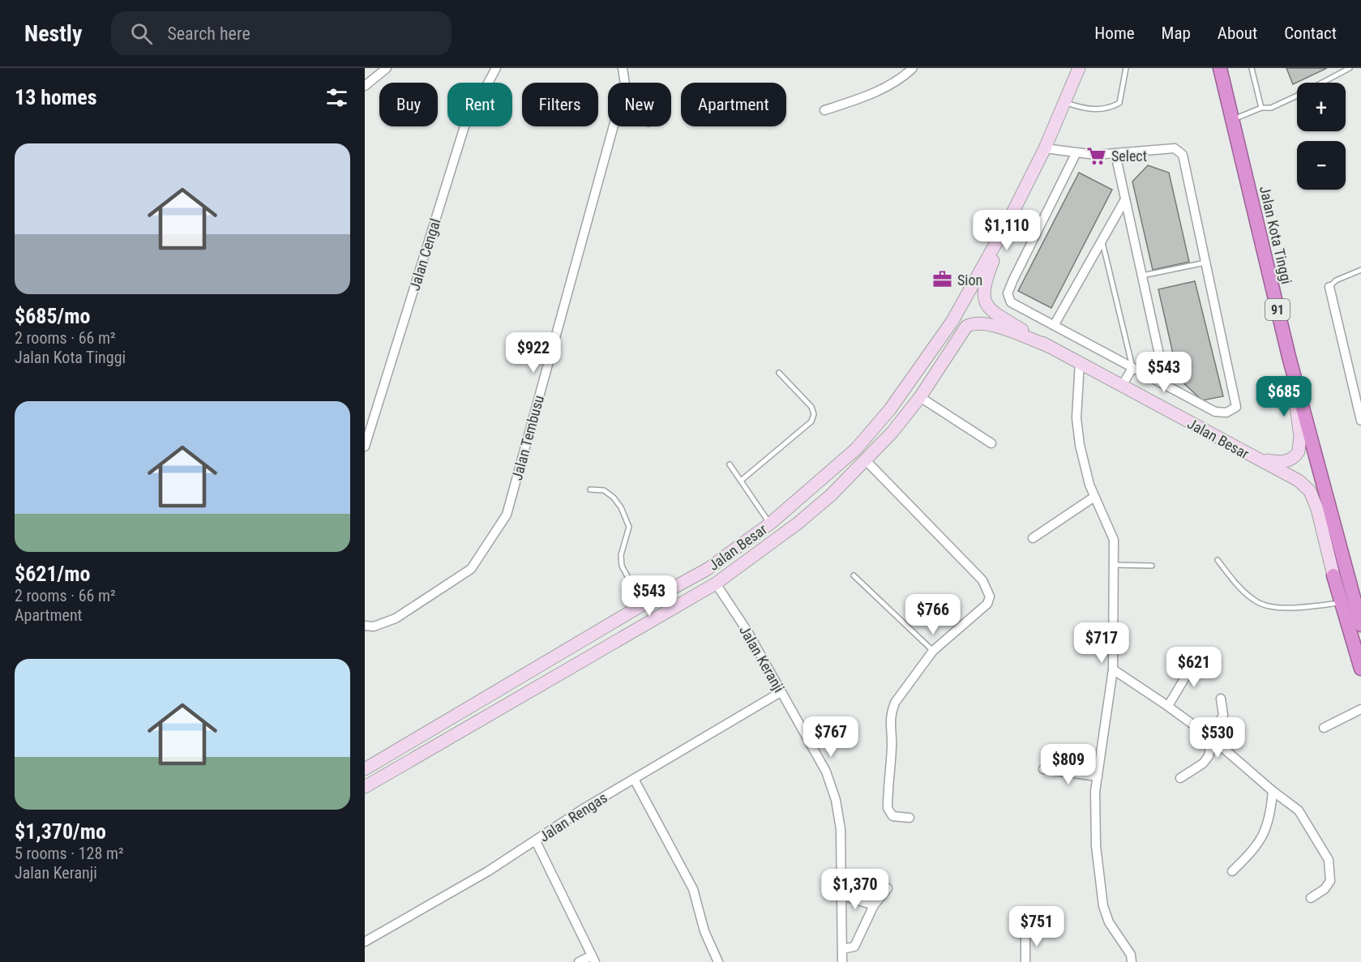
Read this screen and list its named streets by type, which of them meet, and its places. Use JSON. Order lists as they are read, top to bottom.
{
  "streets": {
    "highway": ["Jalan Kota Tinggi", "91"],
    "main road": ["Jalan Besar"],
    "street": [
      "Jalan Cengal",
      "Jalan Tembusu",
      "Jalan Keranji",
      "Jalan Rengas"
    ]
  },
  "crossings": [
    ["Jalan Besar", "Jalan Keranji"],
    ["Jalan Keranji", "Jalan Rengas"]
  ],
  "places": {
    "supermarket": ["Select"],
    "office": ["Sion"]
  },
  "page": {
    "header": "Nestly",
    "search": "Search here",
    "nav": [
      "Home",
      "Map",
      "About",
      "Contact"
    ],
    "heading": "13 homes",
    "map_buttons": ["+", "−"],
    "chip": [
      "Buy",
      "Rent",
      "Filters",
      "New",
      "Apartment"
    ],
    "list": [
      {
        "name": "$685/mo",
        "note": "2 rooms · 66 m² · Jalan Kota Tinggi"
      },
      {
        "name": "$621/mo",
        "note": "2 rooms · 66 m² · Apartment"
      },
      {
        "name": "$1,370/mo",
        "note": "5 rooms · 128 m² · Jalan Keranji"
      }
    ],
    "price": [
      "$1,110",
      "$922",
      "$543",
      "$685",
      "$543",
      "$766",
      "$717",
      "$621",
      "$767",
      "$530",
      "$809",
      "$1,370",
      "$751"
    ]
  }
}
